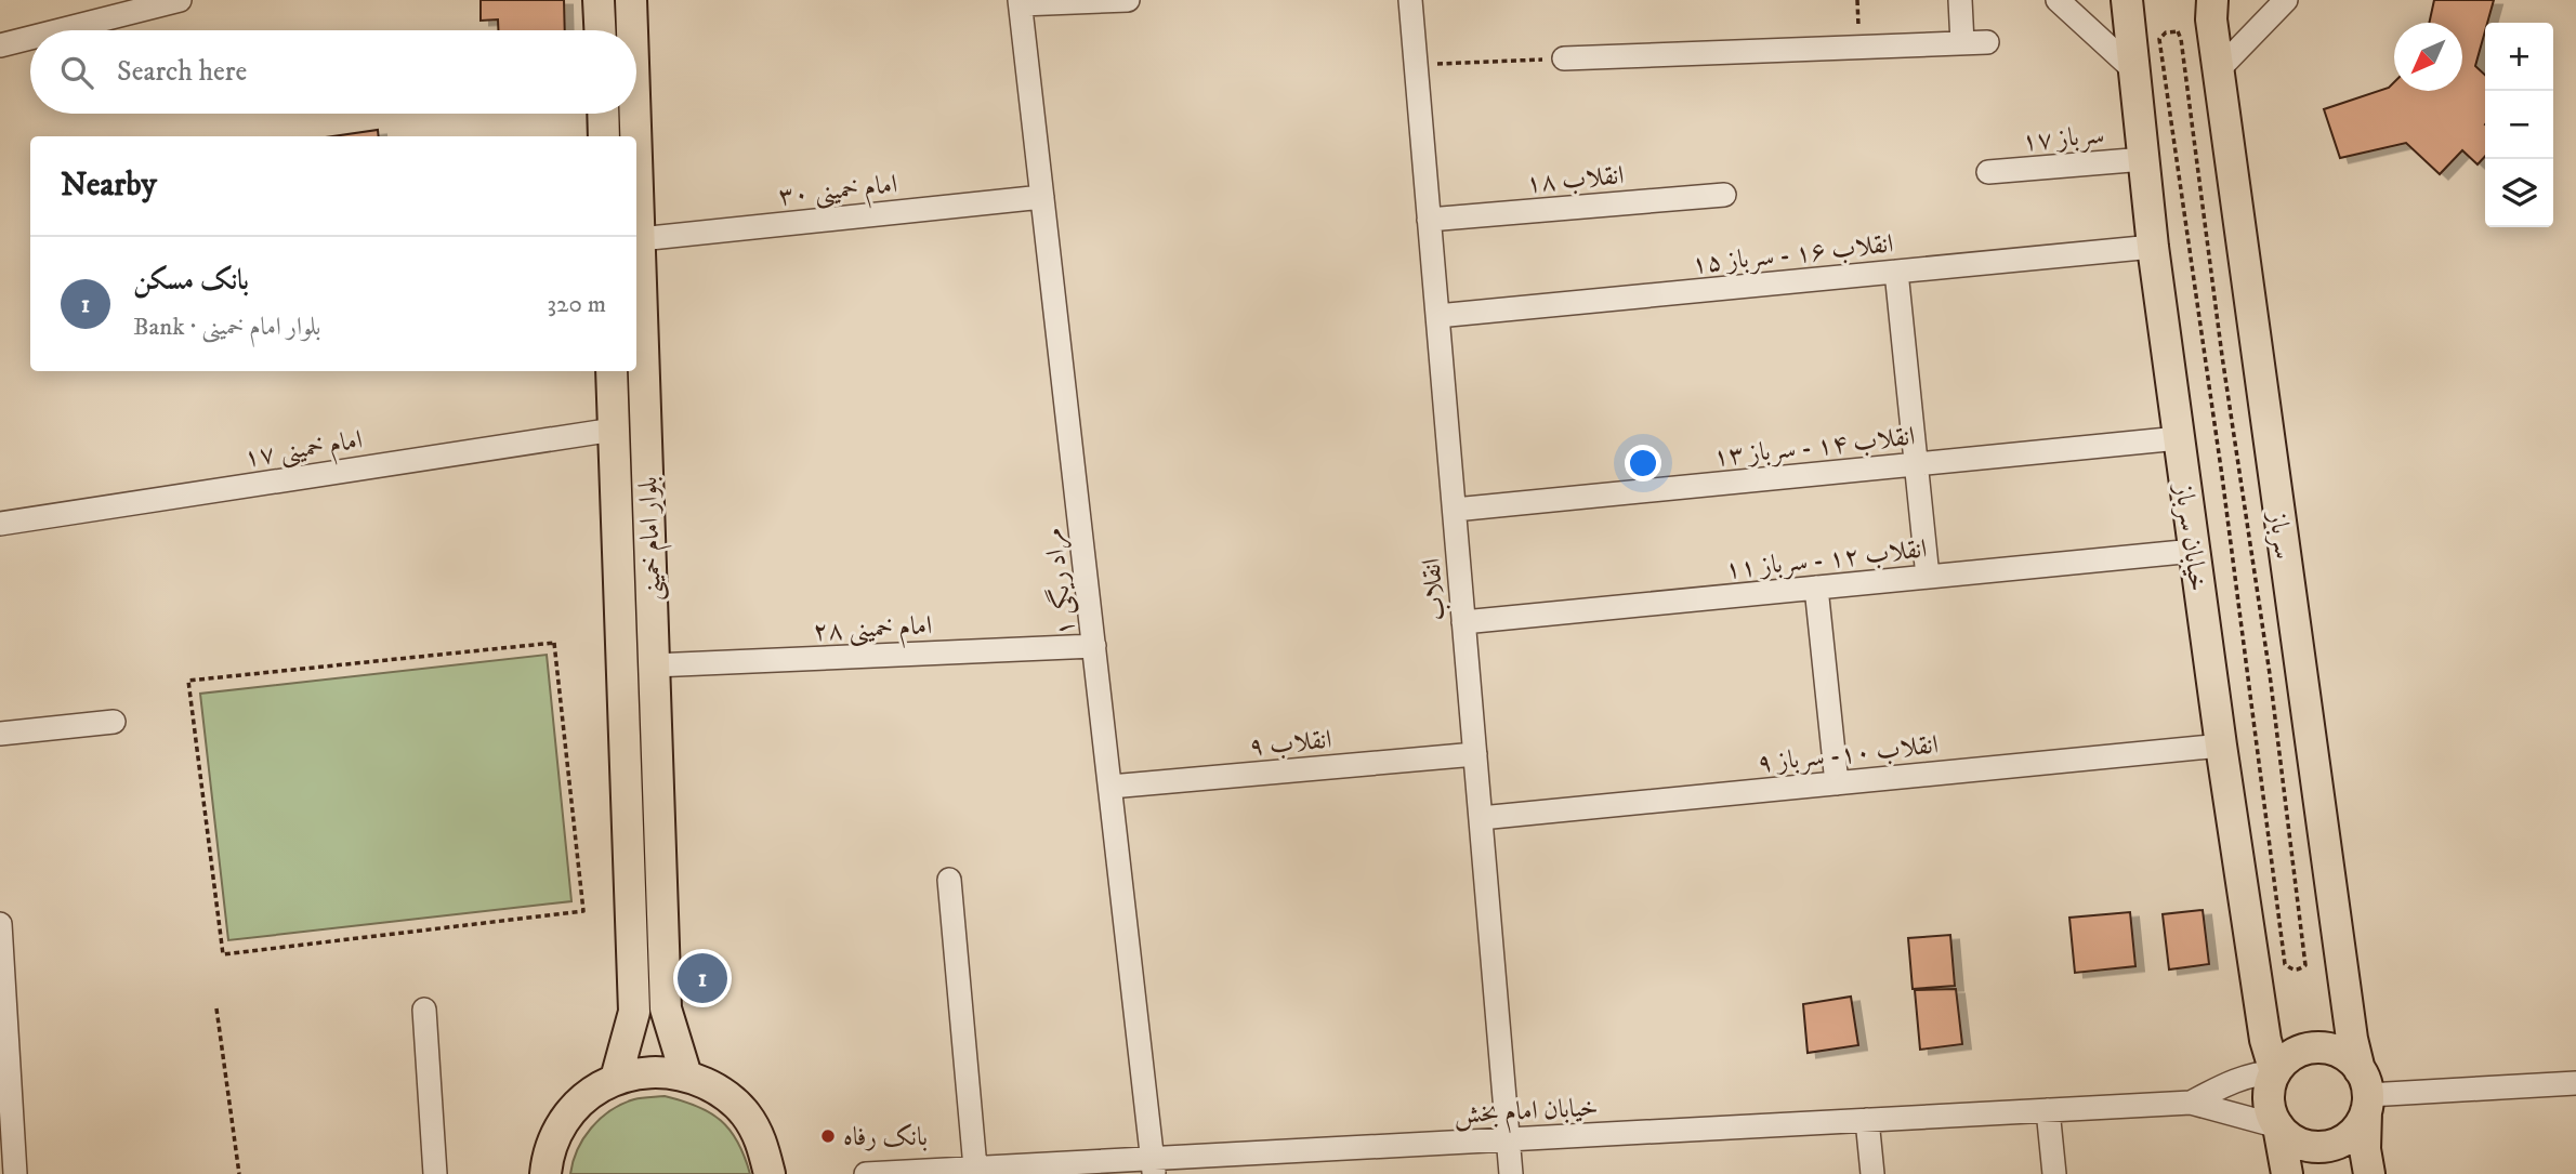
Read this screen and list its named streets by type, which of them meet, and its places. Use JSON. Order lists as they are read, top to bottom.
{
  "streets": {
    "main road": ["سرباز", "خیابان سرباز", "بلوار امام خمینی"],
    "street": [
      "سرباز ۱۷",
      "انقلاب ۱۸",
      "امام خمینی ۳۰",
      "انقلاب ۱۶ - سرباز ۱۵",
      "انقلاب ۱۴ - سرباز ۱۳",
      "امام خمینی ۱۷",
      "انقلاب ۱۲ - سرباز ۱۱",
      "مراد ریگی ۱",
      "انقلاب",
      "امام خمینی ۲۸",
      "انقلاب ۹",
      "انقلاب ۱۰- سرباز ۹",
      "خیابان امام بخش"
    ]
  },
  "crossings": [
    ["سرباز ۱۷", "خیابان سرباز"],
    ["انقلاب ۱۸", "انقلاب"],
    ["امام خمینی ۳۰", "بلوار امام خمینی"],
    ["امام خمینی ۳۰", "مراد ریگی ۱"],
    ["انقلاب ۱۶ - سرباز ۱۵", "خیابان سرباز"],
    ["انقلاب ۱۶ - سرباز ۱۵", "انقلاب"],
    ["انقلاب ۱۴ - سرباز ۱۳", "خیابان سرباز"],
    ["انقلاب ۱۴ - سرباز ۱۳", "انقلاب"],
    ["امام خمینی ۱۷", "بلوار امام خمینی"],
    ["سرباز", "خیابان سرباز"],
    ["خیابان سرباز", "انقلاب ۱۲ - سرباز ۱۱"],
    ["خیابان سرباز", "انقلاب ۱۰- سرباز ۹"],
    ["بلوار امام خمینی", "امام خمینی ۲۸"],
    ["انقلاب ۱۲ - سرباز ۱۱", "انقلاب"],
    ["مراد ریگی ۱", "امام خمینی ۲۸"],
    ["مراد ریگی ۱", "انقلاب ۹"],
    ["مراد ریگی ۱", "خیابان امام بخش"],
    ["انقلاب", "انقلاب ۹"],
    ["انقلاب", "انقلاب ۱۰- سرباز ۹"],
    ["انقلاب", "خیابان امام بخش"]
  ],
  "places": ["بانک رفاه"],
  "north": "bottom left",
  "page": {
    "map_buttons": ["+", "−"],
    "search": "Search here",
    "heading": "Nearby",
    "list": [
      {
        "mark": "1",
        "name": "بانک مسکن",
        "note": "Bank · بلوار امام خمینی",
        "value": "320 m"
      }
    ],
    "pins": "1"
  }
}
